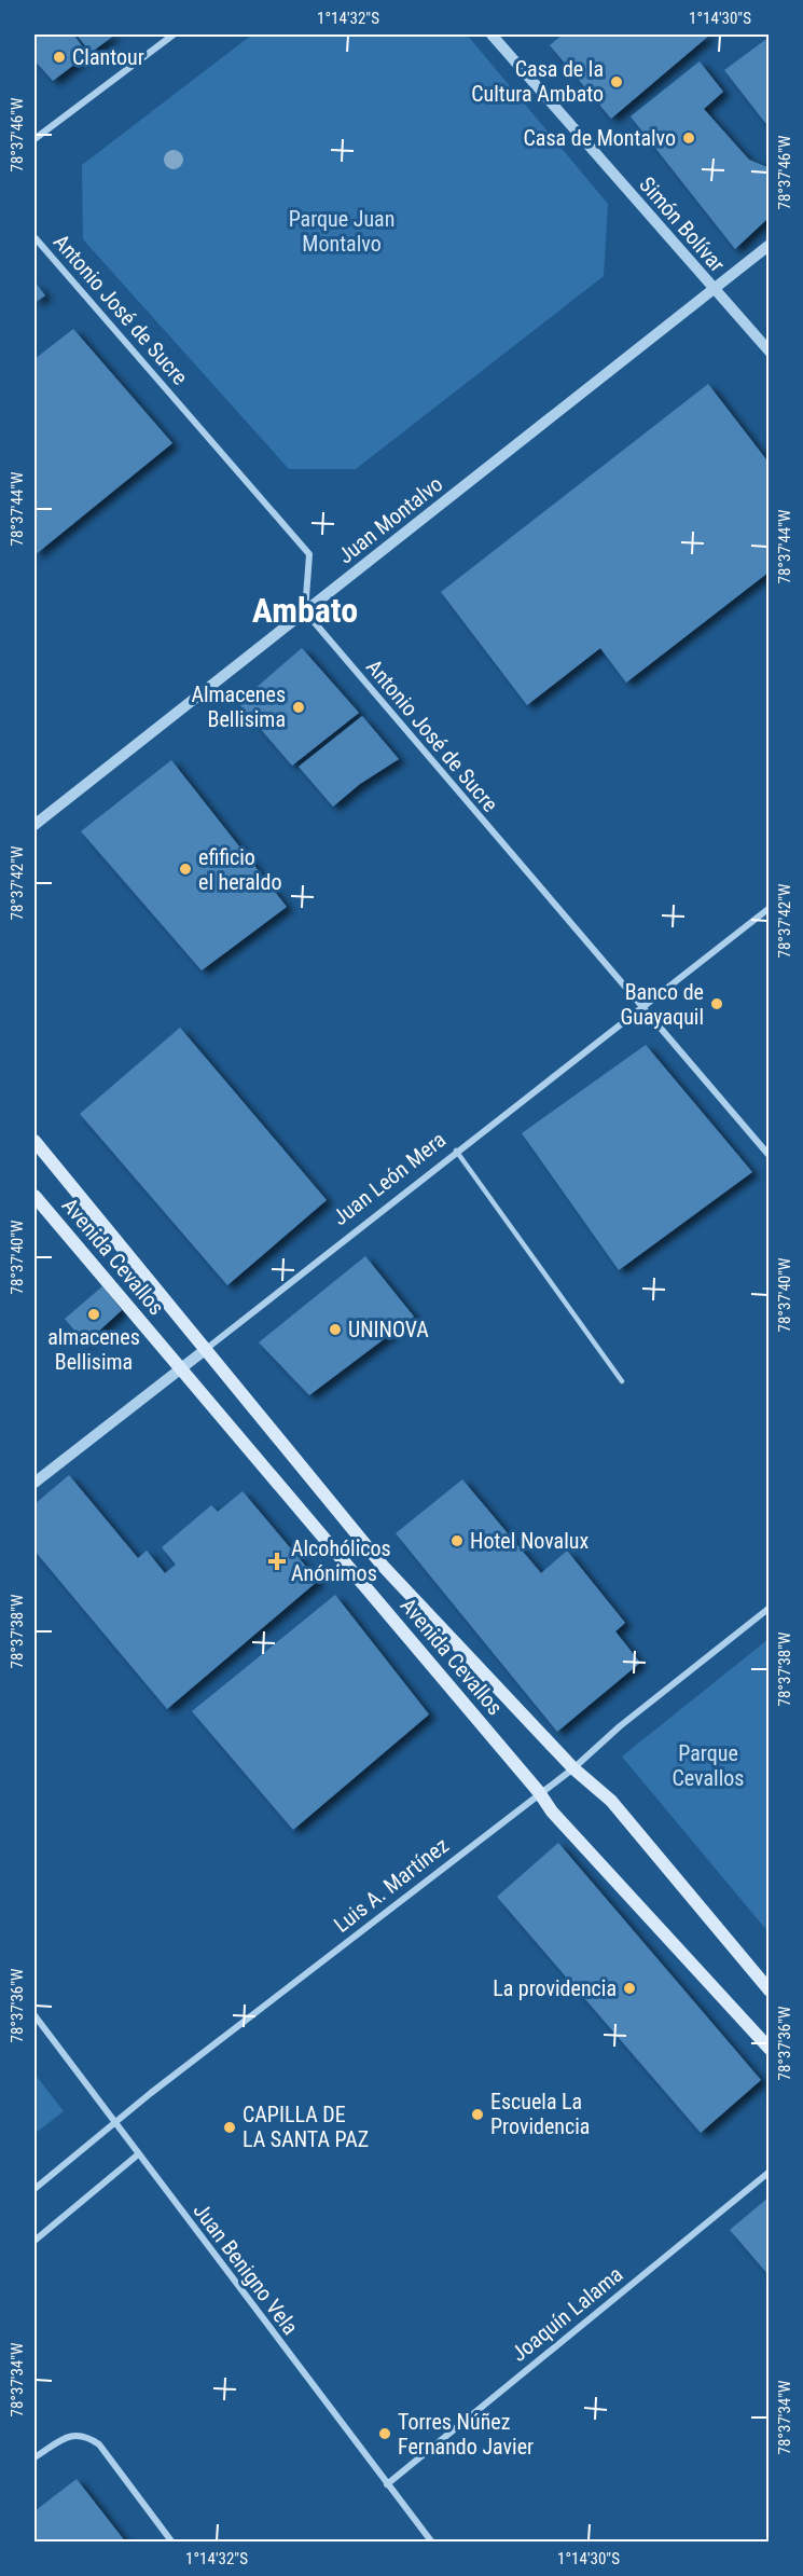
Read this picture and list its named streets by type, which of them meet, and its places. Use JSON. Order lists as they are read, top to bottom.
{
  "streets": {
    "main road": ["Avenida Cevallos"],
    "street": [
      "Simón Bolívar",
      "Antonio José de Sucre",
      "Juan Montalvo",
      "Juan León Mera",
      "Luis A. Martínez",
      "Juan Benigno Vela",
      "Joaquín Lalama"
    ]
  },
  "crossings": [
    ["Simón Bolívar", "Juan Montalvo"],
    ["Antonio José de Sucre", "Juan Montalvo"],
    ["Antonio José de Sucre", "Juan León Mera"],
    ["Juan León Mera", "Avenida Cevallos"],
    ["Avenida Cevallos", "Luis A. Martínez"],
    ["Luis A. Martínez", "Juan Benigno Vela"],
    ["Juan Benigno Vela", "Joaquín Lalama"]
  ],
  "districts": ["Ambato"],
  "parks": ["Parque Juan Montalvo", "Parque Cevallos"],
  "places": {
    "other": [
      "Clantour",
      "Casa de la Cultura Ambato",
      "Casa de Montalvo",
      "Almacenes Bellisima",
      "efificio el heraldo",
      "Banco de Guayaquil",
      "almacenes Bellisima",
      "UNINOVA",
      "Hotel Novalux",
      "La providencia",
      "Escuela La Providencia",
      "CAPILLA DE LA SANTA PAZ",
      "Torres Núñez Fernando Javier"
    ],
    "health": ["Alcohólicos Anónimos"]
  },
  "coordinates": [
    "1°14'32\"S",
    "1°14'30\"S",
    "78°37'46\"W",
    "78°37'44\"W",
    "78°37'42\"W",
    "78°37'40\"W",
    "78°37'38\"W",
    "78°37'36\"W",
    "78°37'34\"W"
  ]
}
